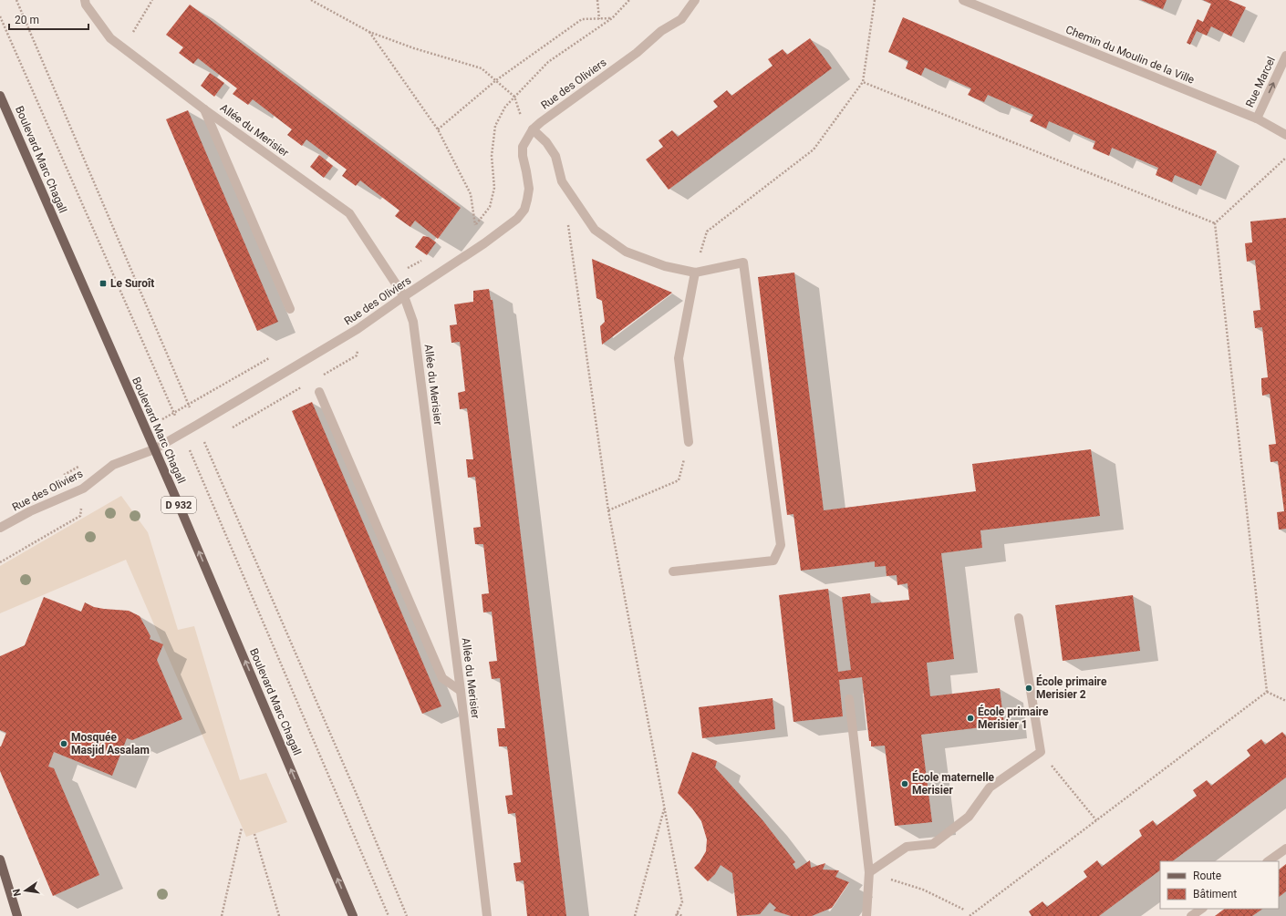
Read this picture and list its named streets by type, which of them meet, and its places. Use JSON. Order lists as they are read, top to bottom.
{
  "streets": {
    "main road": ["Boulevard Marc Chagall", "D 932"],
    "street": [
      "Chemin du Moulin de la Ville",
      "Rue Marcel",
      "Rue des Oliviers",
      "Allée du Merisier"
    ]
  },
  "crossings": [
    ["Chemin du Moulin de la Ville", "Rue Marcel"],
    ["Rue des Oliviers", "Allée du Merisier"],
    ["Rue des Oliviers", "Boulevard Marc Chagall"]
  ],
  "one_way": ["Rue Marcel", "Boulevard Marc Chagall"],
  "places": {
    "transit": ["Le Suroît"],
    "other": [
      "École primaire Merisier 2",
      "École primaire Merisier 1",
      "Mosquée Masjid Assalam",
      "École maternelle Merisier"
    ]
  },
  "legend": ["Route", "Bâtiment"],
  "scale_bar": "20 m",
  "north": "left"
}
